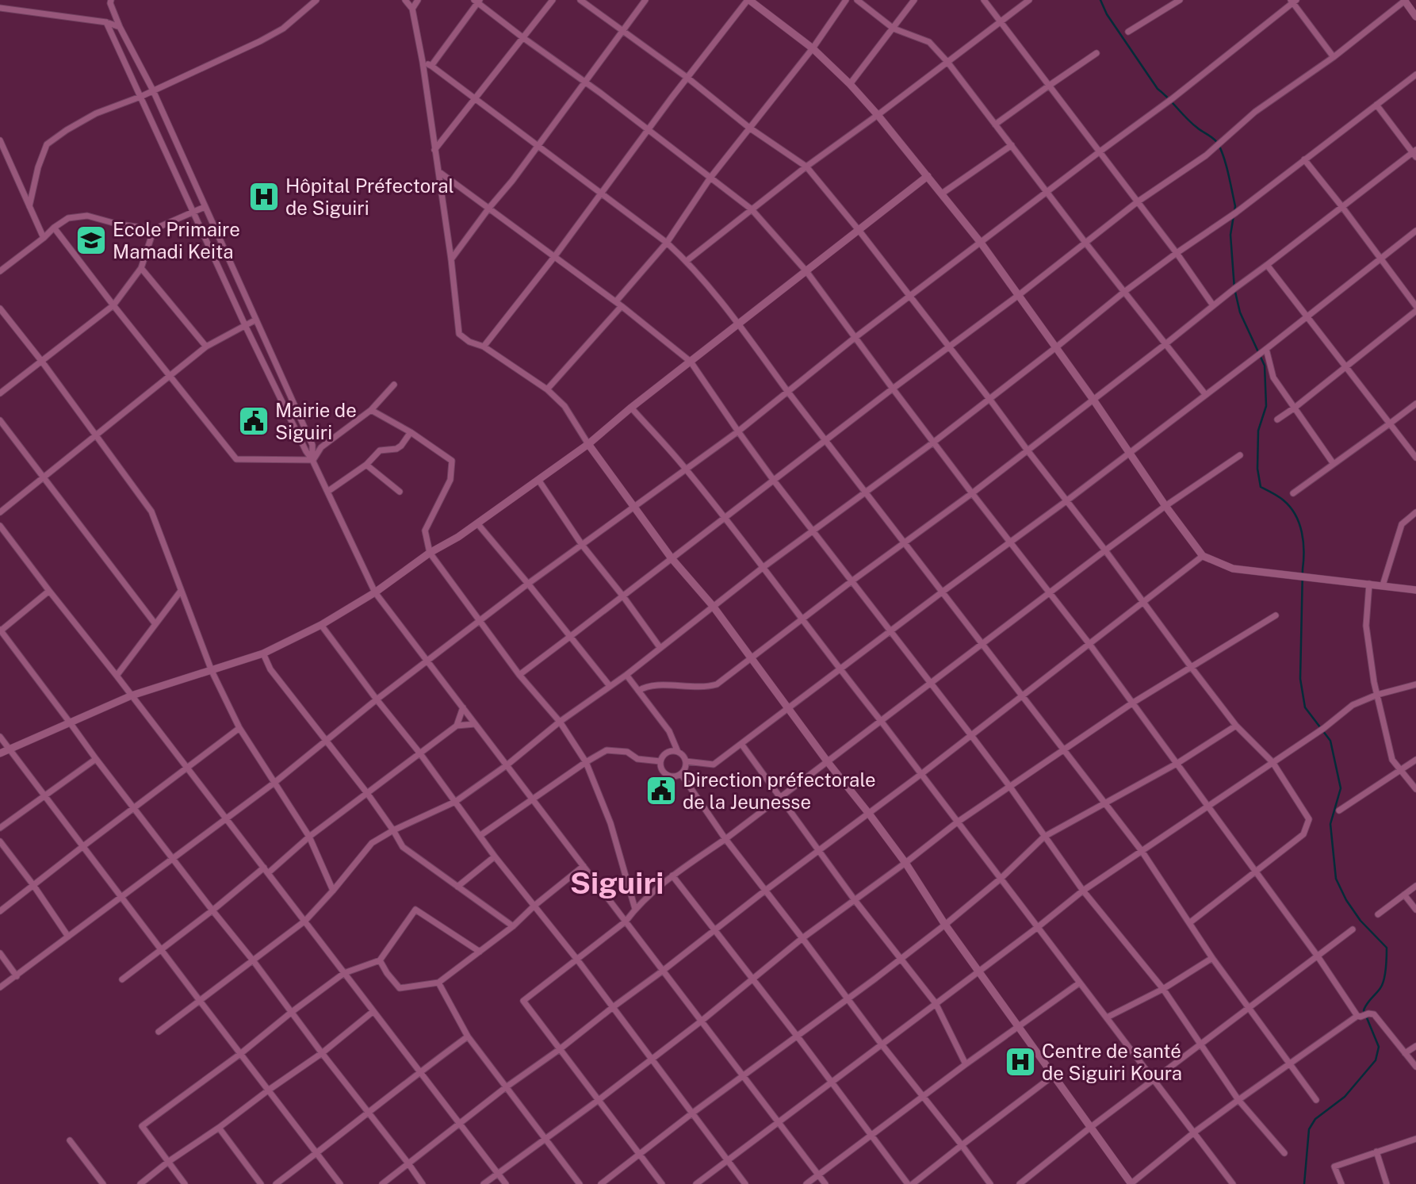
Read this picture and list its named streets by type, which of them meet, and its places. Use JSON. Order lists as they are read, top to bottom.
{
  "districts": ["Siguiri"],
  "places": {
    "hospital": ["Hôpital Préfectoral de Siguiri", "Centre de santé de Siguiri Koura"],
    "school or university": ["Ecole Primaire Mamadi Keita"],
    "public building": ["Mairie de Siguiri", "Direction préfectorale de la Jeunesse"]
  }
}
